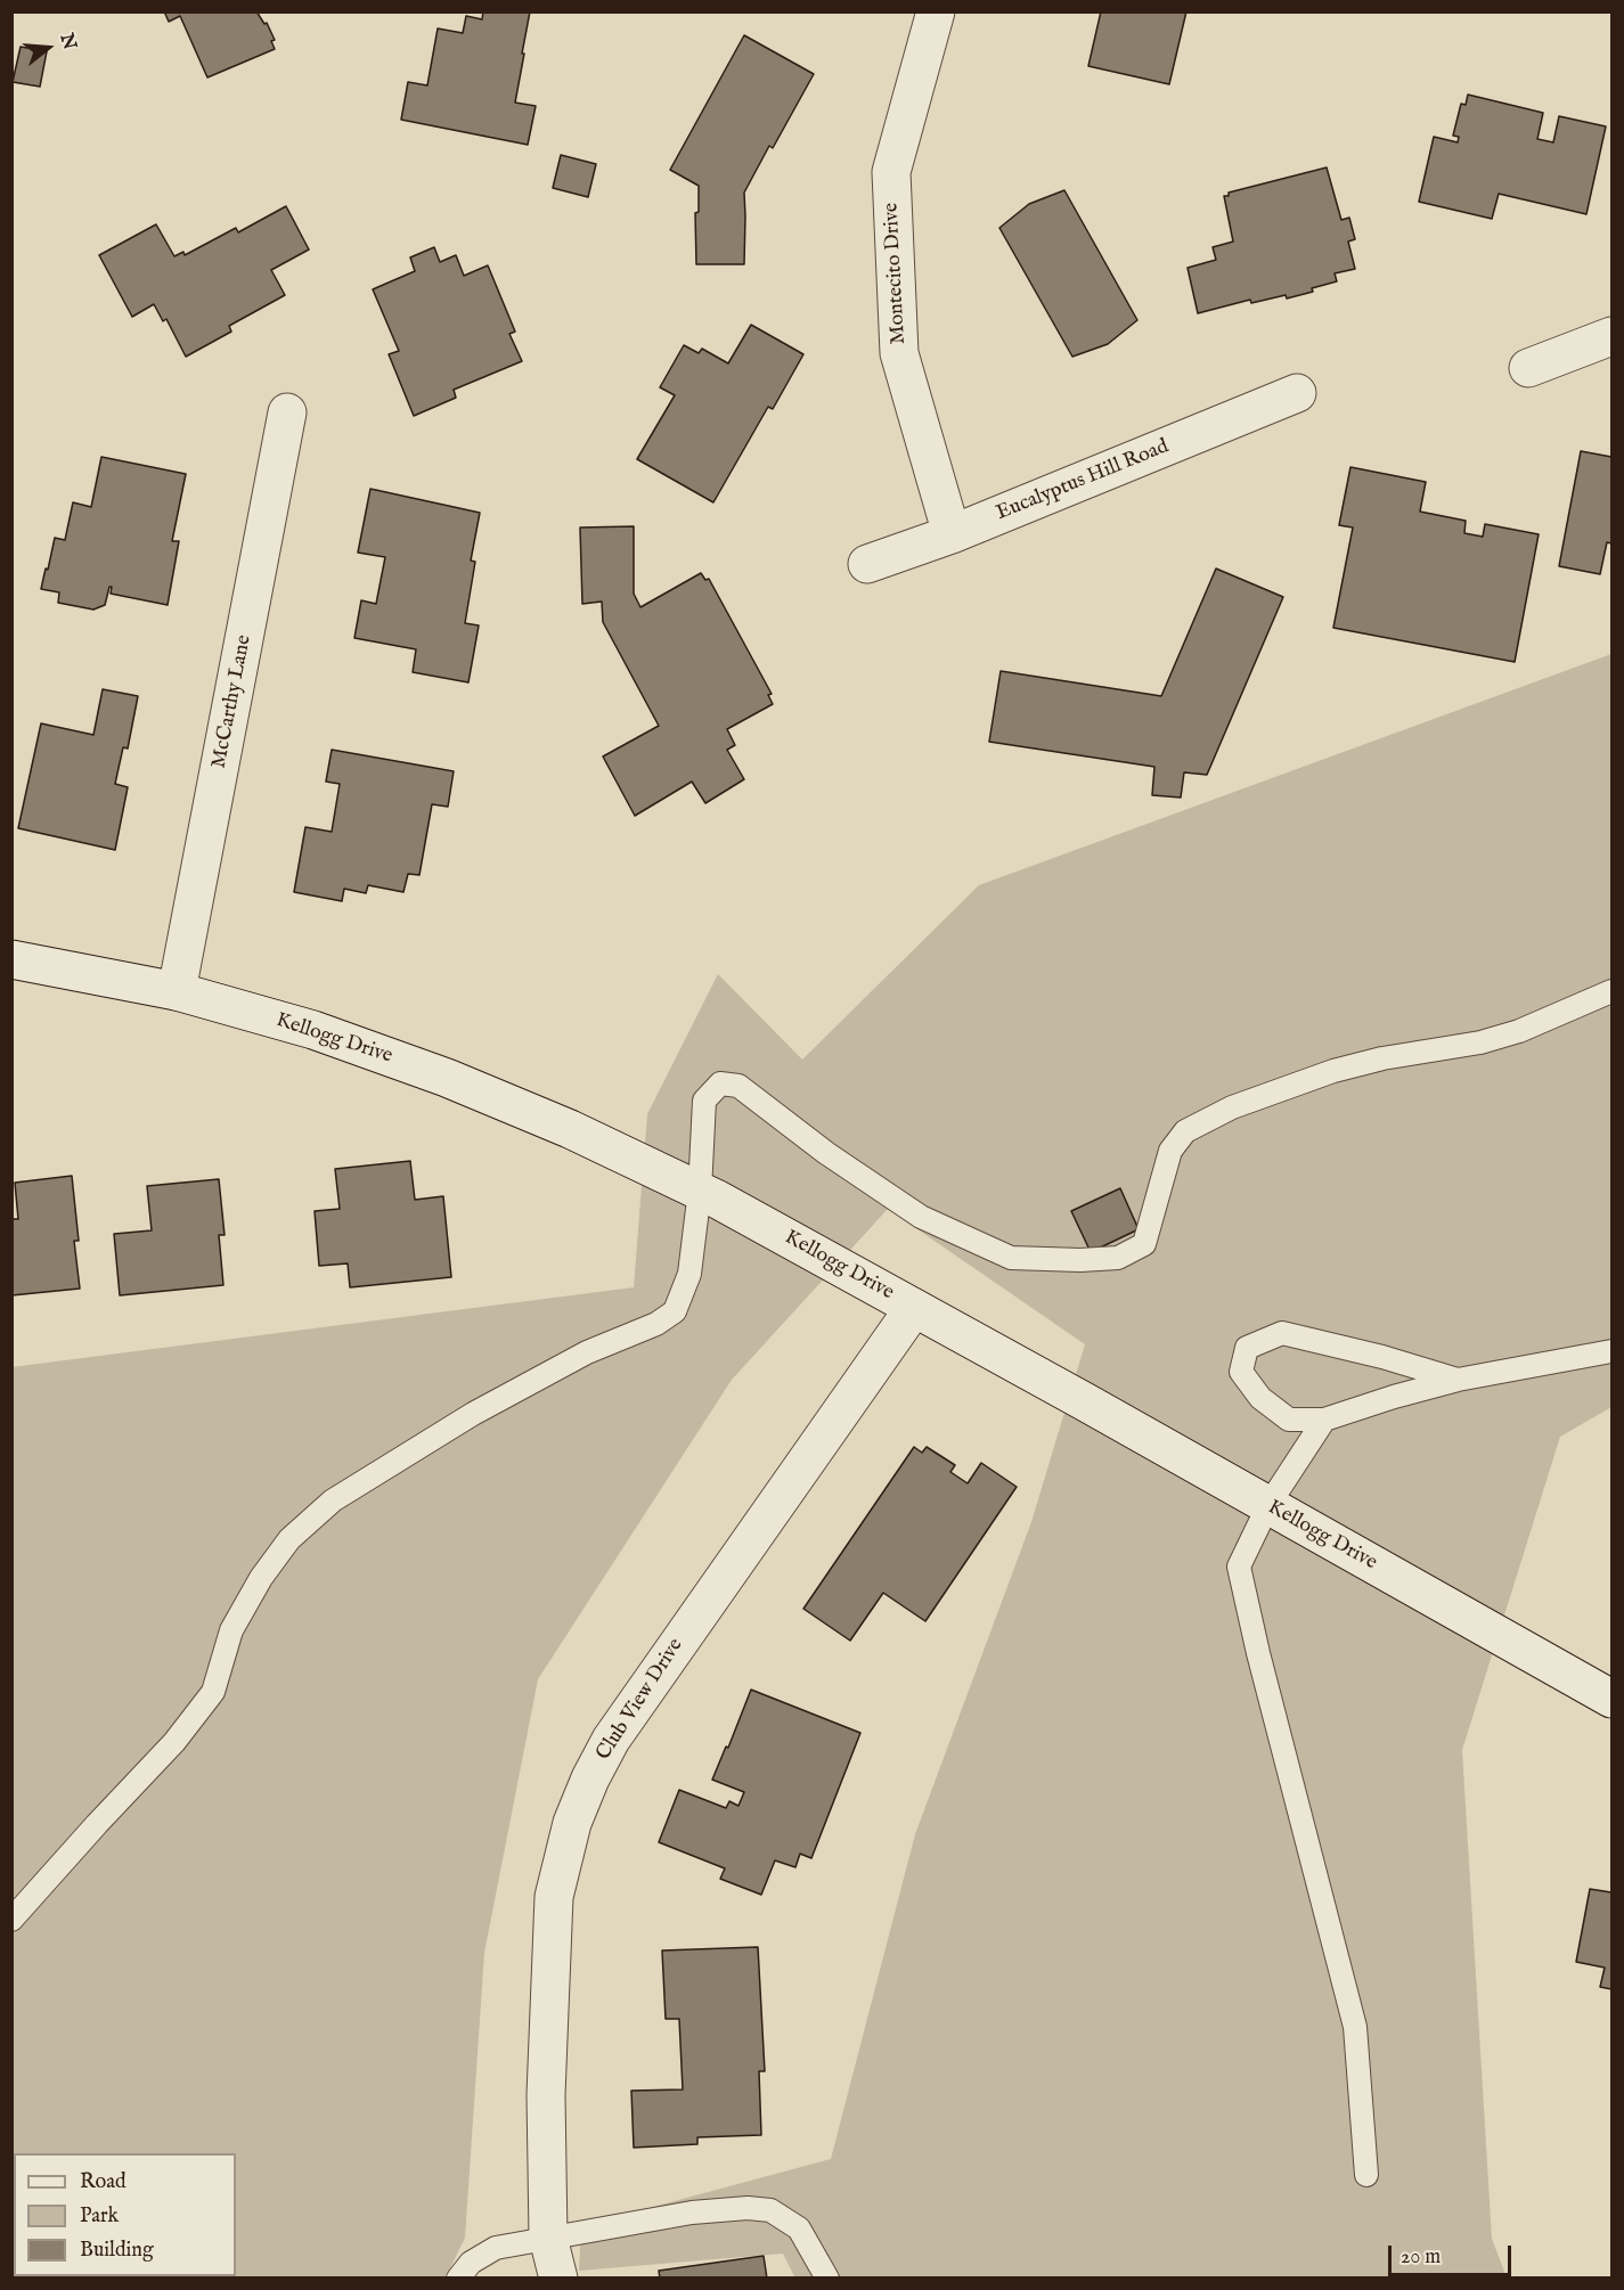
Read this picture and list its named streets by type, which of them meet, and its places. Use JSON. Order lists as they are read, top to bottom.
{
  "streets": {
    "street": [
      "Montecito Drive",
      "Eucalyptus Hill Road",
      "McCarthy Lane",
      "Kellogg Drive",
      "Club View Drive"
    ]
  },
  "crossings": [
    ["Montecito Drive", "Eucalyptus Hill Road"],
    ["McCarthy Lane", "Kellogg Drive"],
    ["Kellogg Drive", "Club View Drive"]
  ],
  "legend": ["Road", "Park", "Building"],
  "scale_bar": "20 m",
  "north": "right"
}
